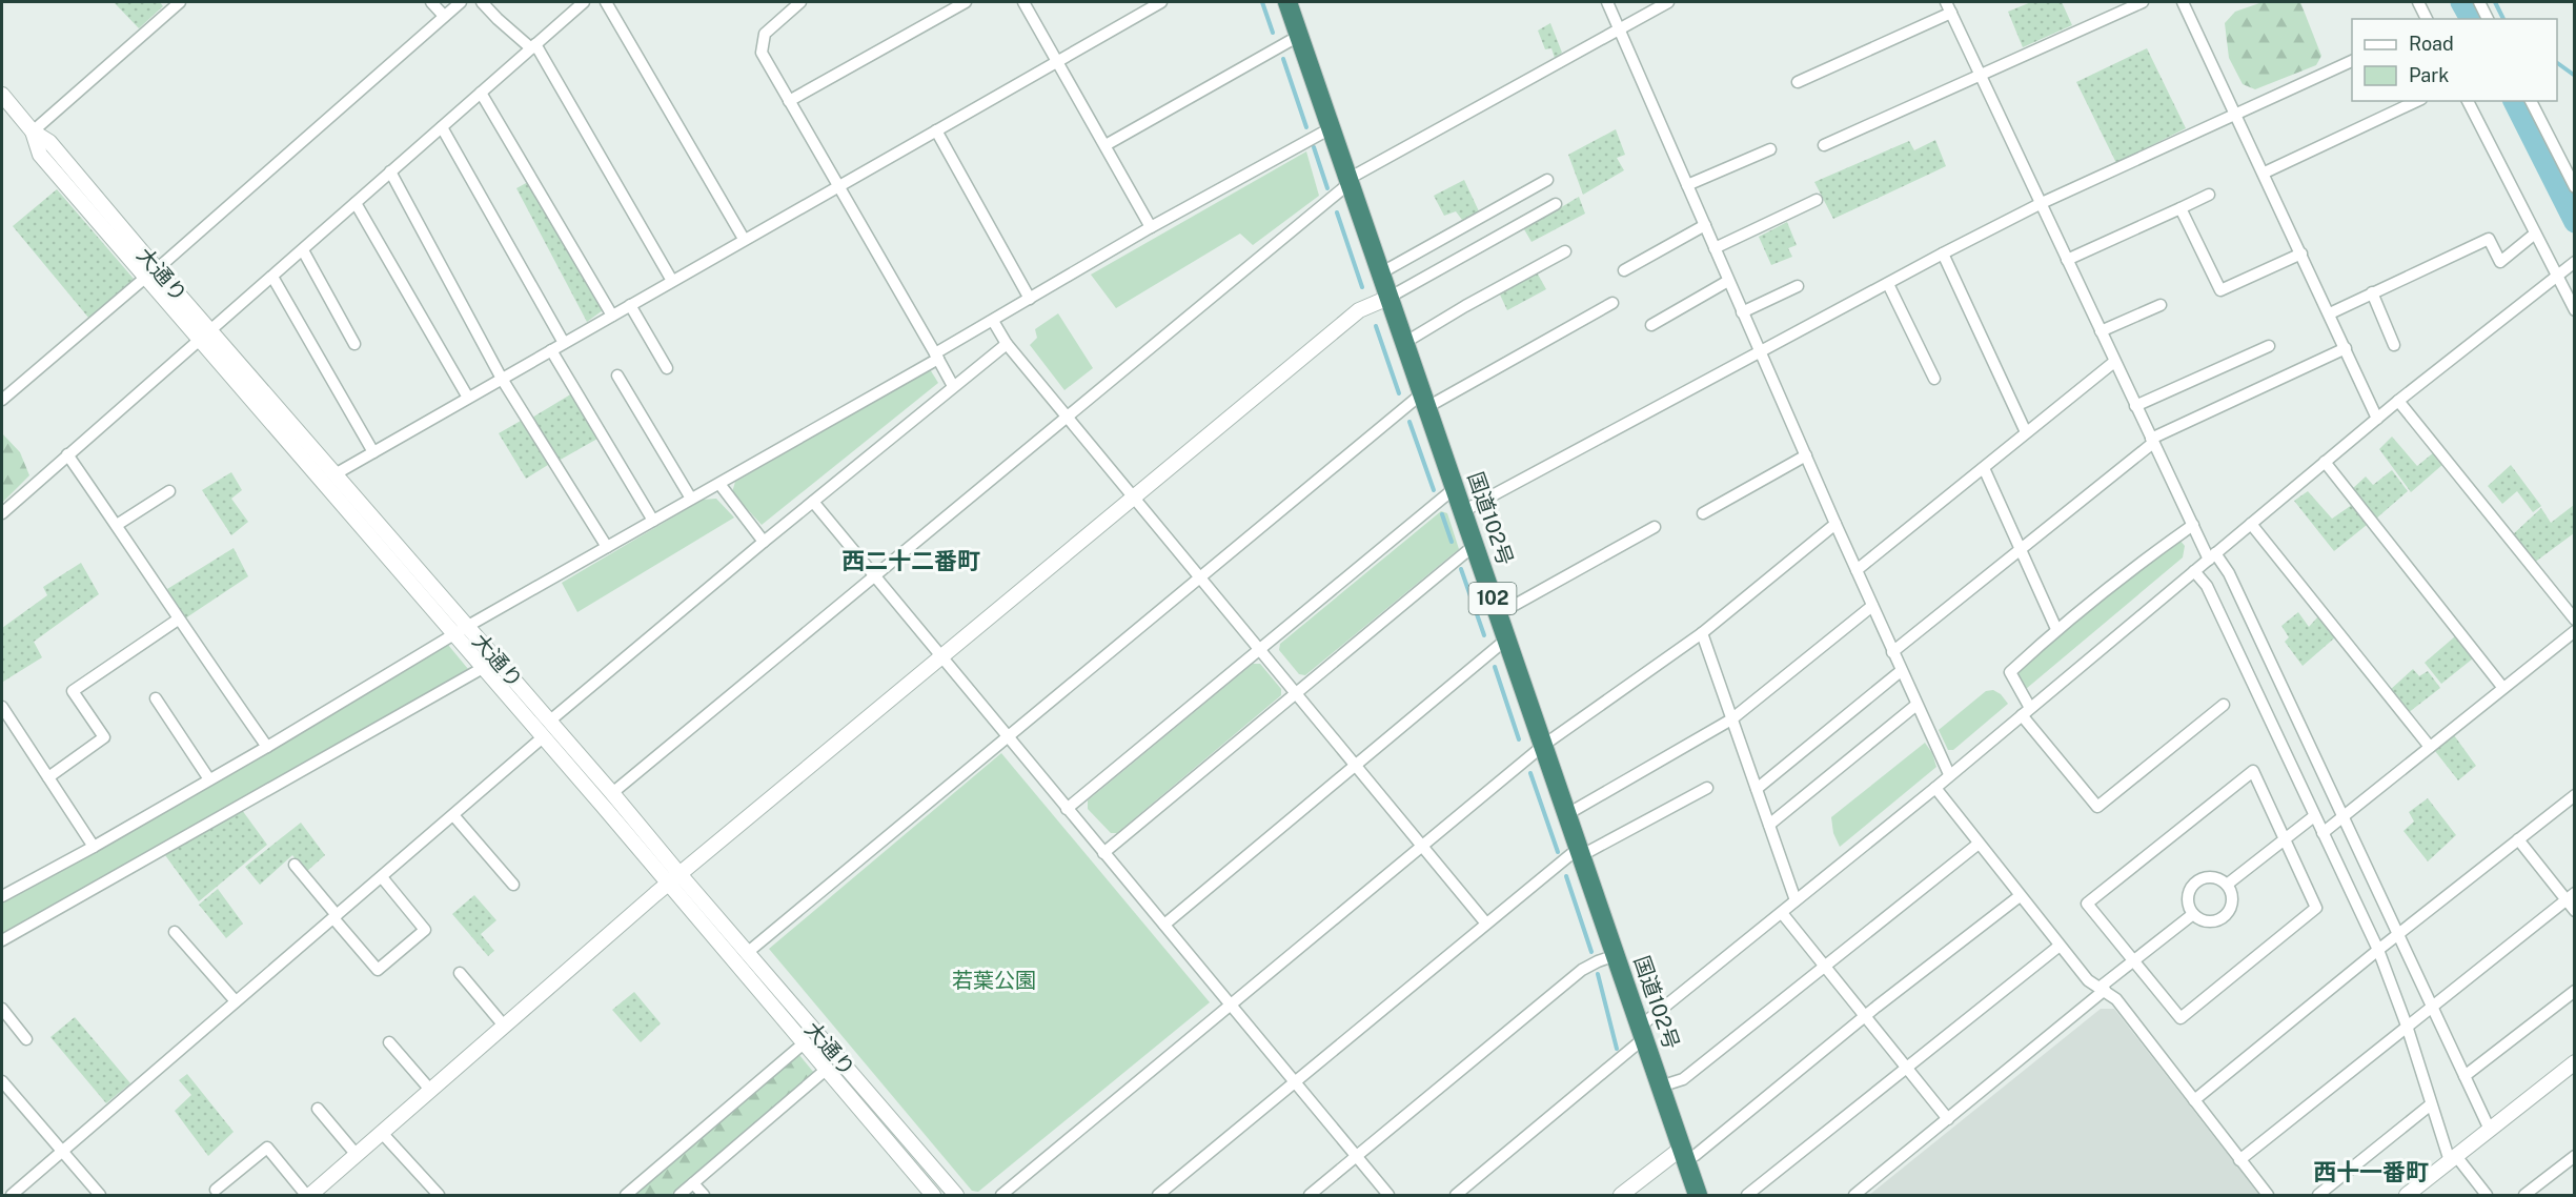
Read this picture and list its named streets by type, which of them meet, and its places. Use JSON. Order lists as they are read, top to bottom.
{
  "streets": {
    "highway": ["国道102号", "102"],
    "street": ["大通り"]
  },
  "districts": ["西二十二番町", "西十一番町"],
  "parks": ["若葉公園"],
  "legend": ["Road", "Park"]
}
